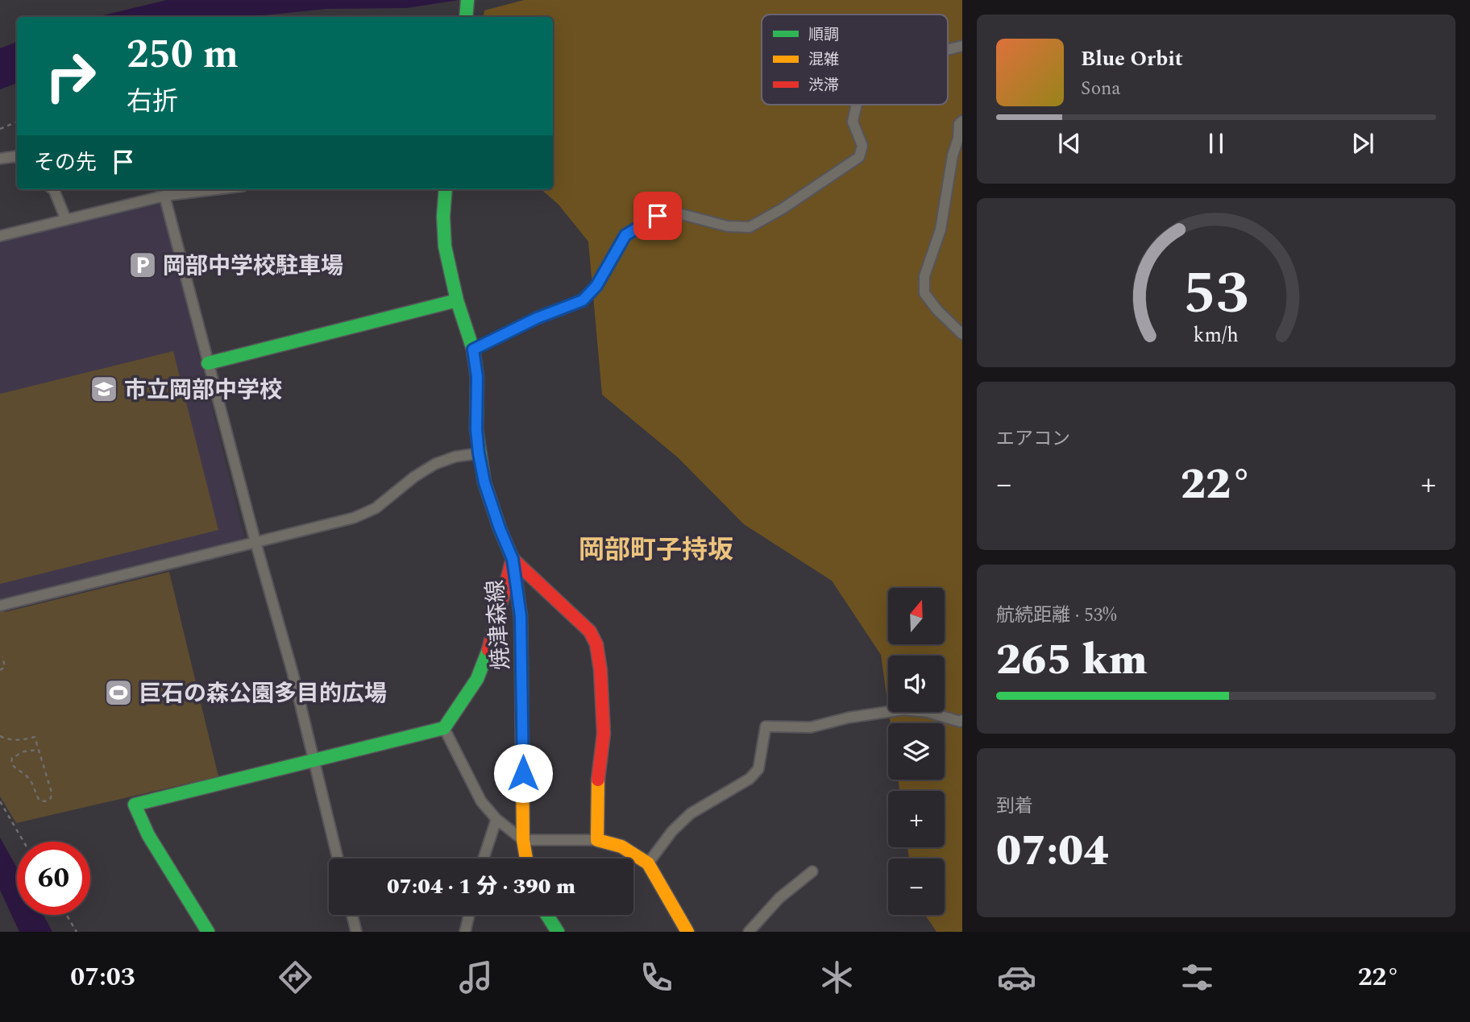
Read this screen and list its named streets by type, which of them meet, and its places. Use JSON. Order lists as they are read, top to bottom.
{
  "streets": {
    "street": ["焼津森線"]
  },
  "districts": ["岡部町子持坂"],
  "places": {
    "parking": ["岡部中学校駐車場"],
    "school or university": ["市立岡部中学校"],
    "sports": ["巨石の森公園多目的広場"]
  },
  "legend": ["順調", "混雑", "渋滞"],
  "north": "top",
  "page": {
    "turn": ["250 m", "右折"],
    "song": ["Blue Orbit", "Sona"],
    "then": "その先",
    "tile": [
      "エアコン",
      ["航続距離 · 53%", "265 km"],
      ["到着", "07:04"]
    ],
    "heat": ["−", "22°", "+"],
    "map_buttons": ["+", "−"],
    "limit": "60",
    "trip": "07:04 · 1 分 · 390 m",
    "tabs": ["07:03", "22°"],
    "gauge": ["53", "km/h"]
  }
}
